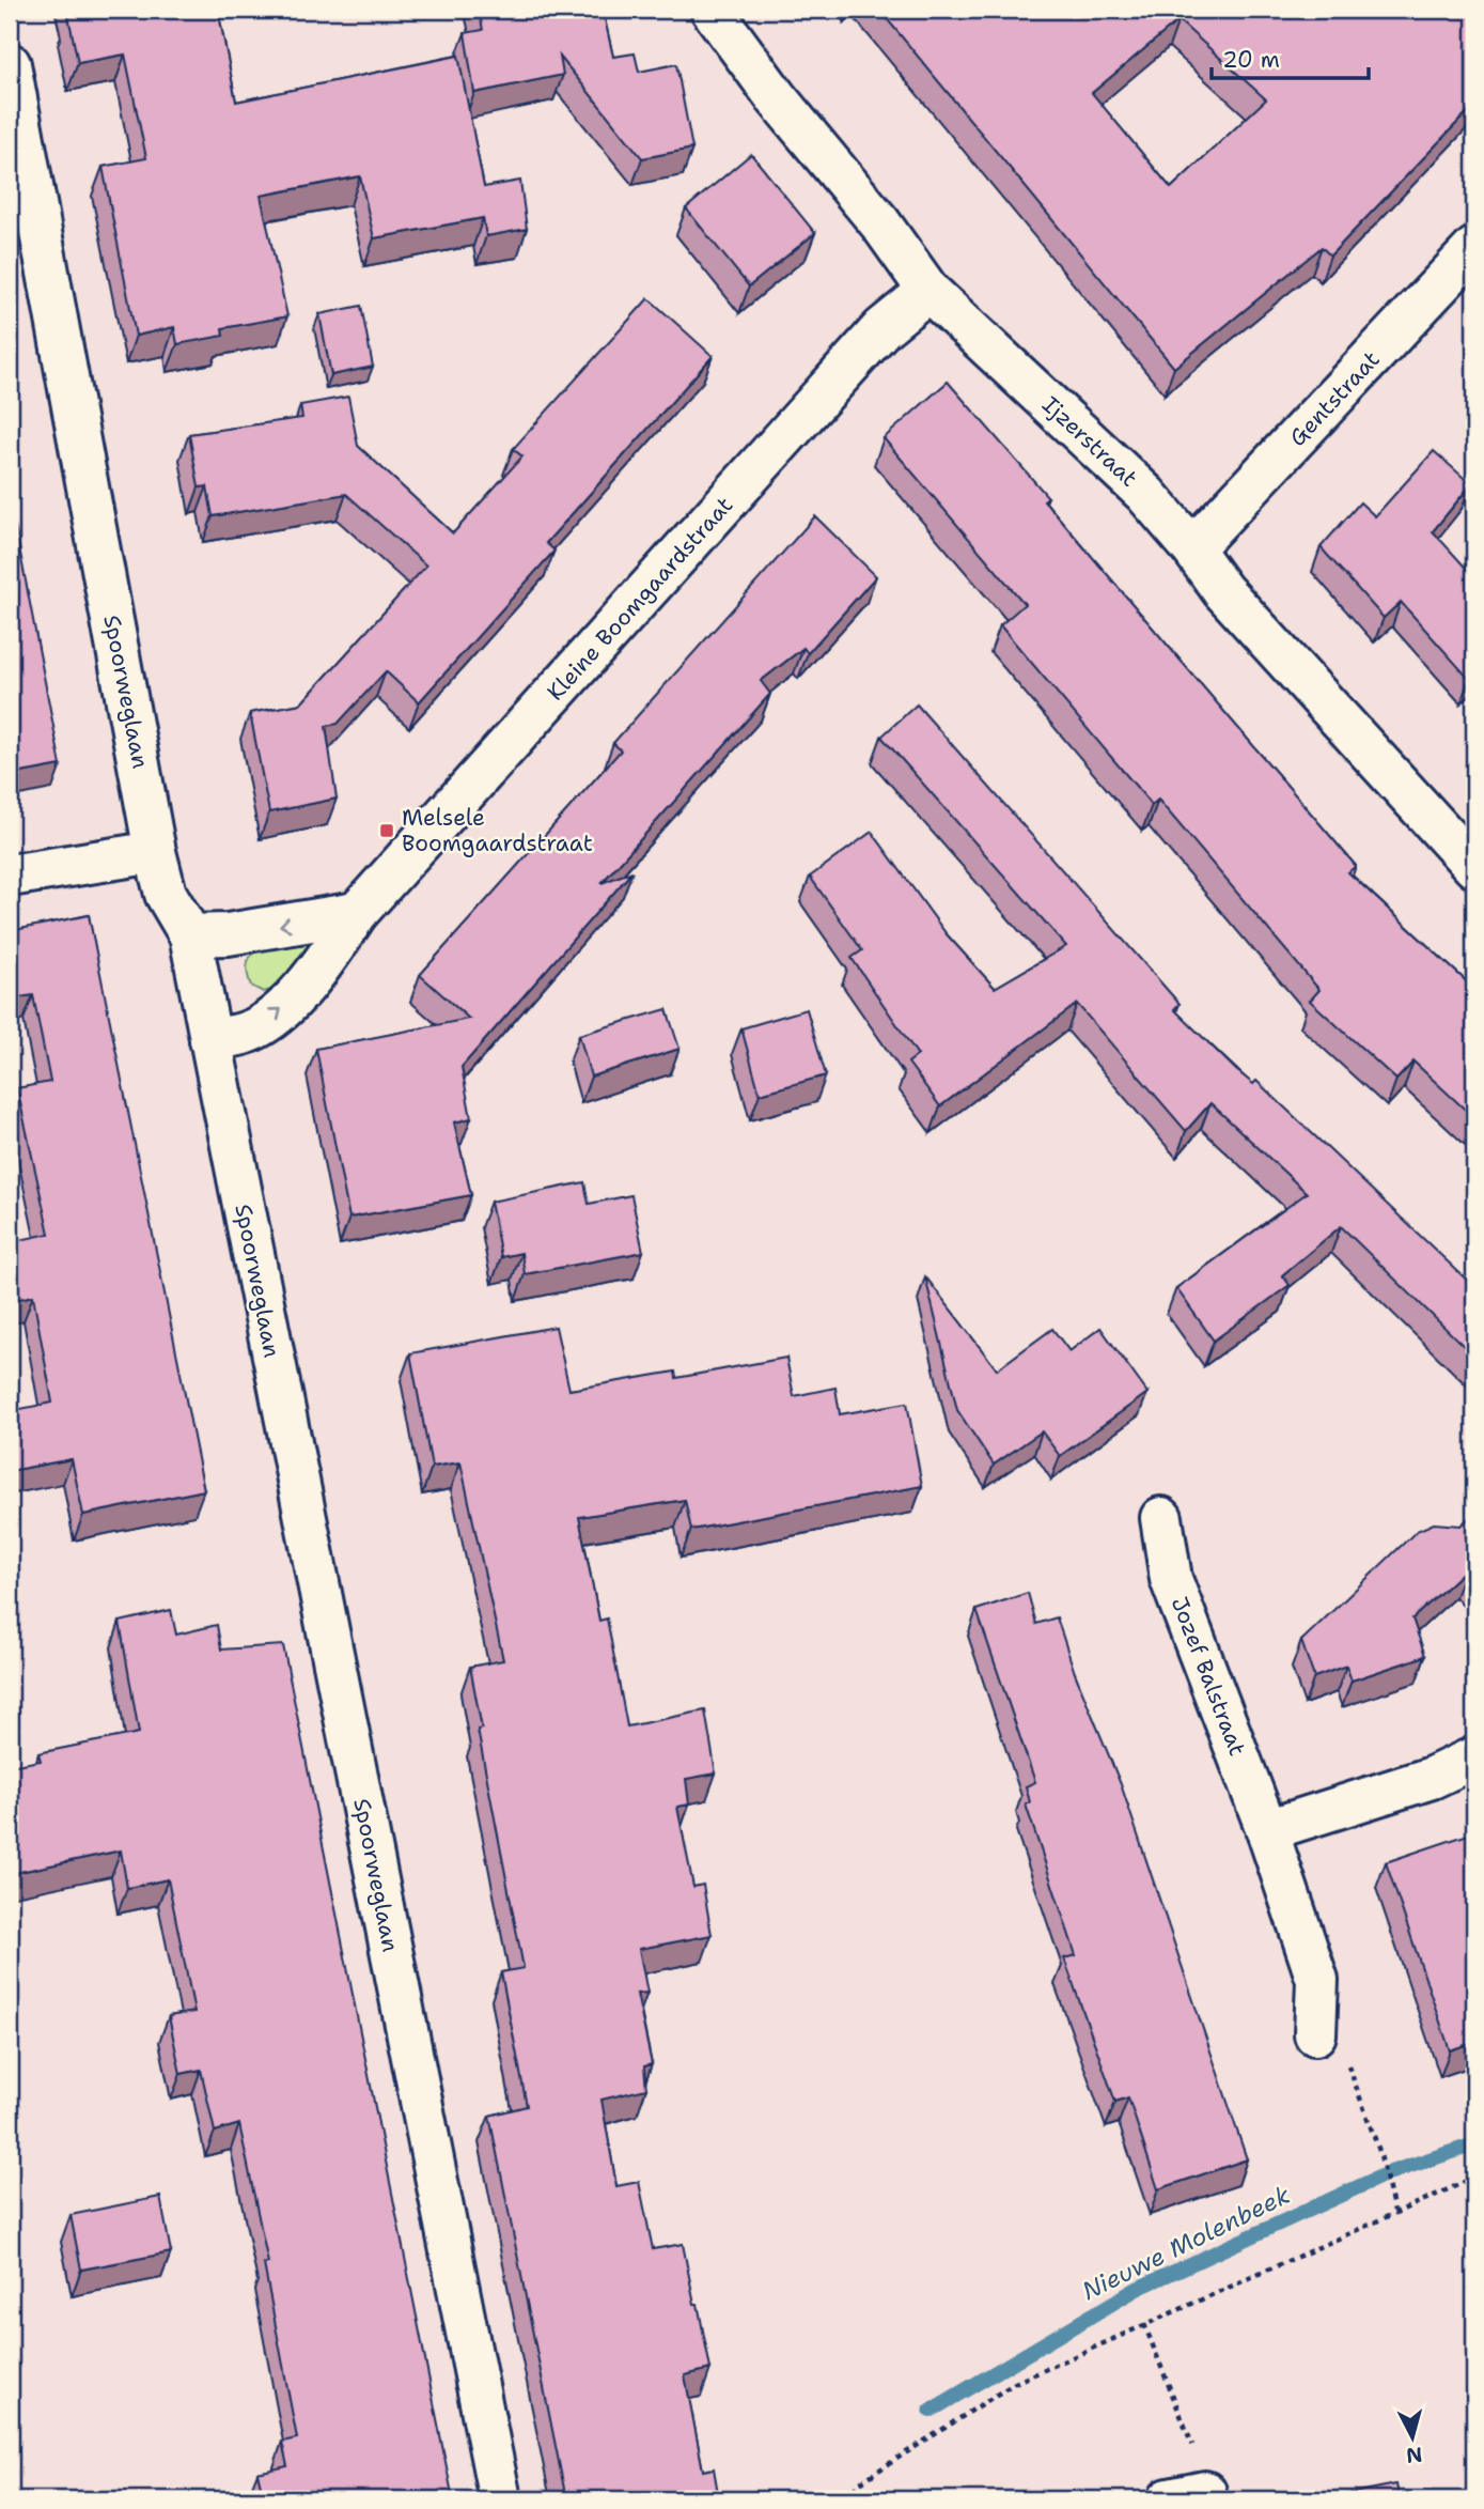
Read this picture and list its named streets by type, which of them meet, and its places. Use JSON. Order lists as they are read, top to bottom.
{
  "streets": {
    "street": [
      "Gentstraat",
      "Ijzerstraat",
      "Kleine Boomgaardstraat",
      "Spoorweglaan",
      "Jozef Balstraat"
    ]
  },
  "crossings": [
    ["Gentstraat", "Ijzerstraat"],
    ["Ijzerstraat", "Kleine Boomgaardstraat"],
    ["Kleine Boomgaardstraat", "Spoorweglaan"]
  ],
  "water": ["Nieuwe Molenbeek"],
  "places": {
    "transit": ["Melsele Boomgaardstraat"]
  },
  "scale_bar": "20 m",
  "north": "bottom"
}
